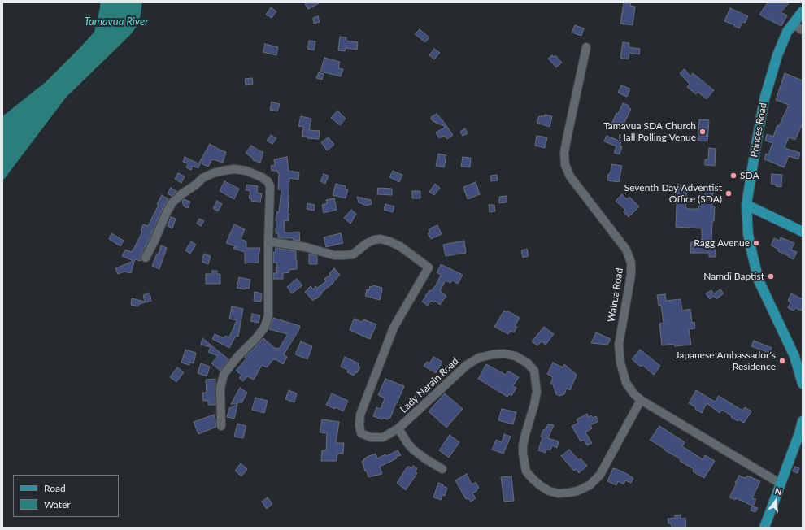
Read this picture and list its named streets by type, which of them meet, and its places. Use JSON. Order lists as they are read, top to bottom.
{
  "streets": {
    "main road": ["Princes Road"],
    "street": ["Wairua Road", "Lady Narain Road"]
  },
  "crossings": [
    ["Wairua Road", "Lady Narain Road"]
  ],
  "water": ["Tamavua River"],
  "places": [
    "Tamavua SDA Church Hall Polling Venue",
    "SDA",
    "Seventh Day Adventist Office (SDA)",
    "Ragg Avenue",
    "Namdi Baptist",
    "Japanese Ambassador's Residence"
  ],
  "legend": ["Road", "Water"],
  "north": "top"
}
